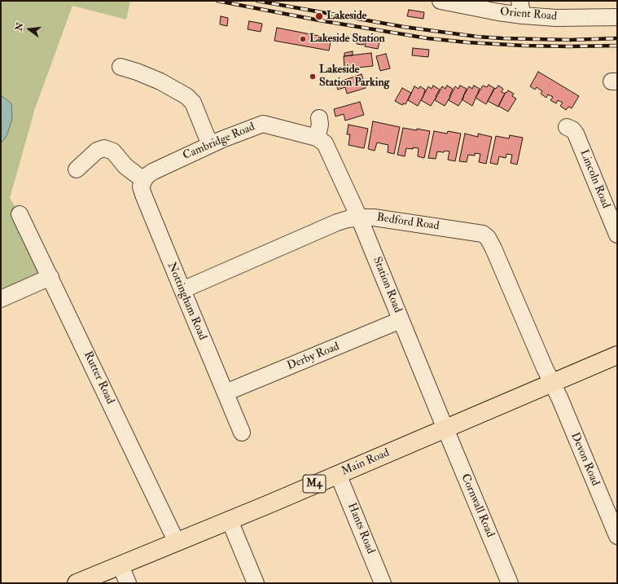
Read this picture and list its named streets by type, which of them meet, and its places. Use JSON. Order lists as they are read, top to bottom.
{
  "streets": {
    "main road": ["Main Road", "M4"],
    "street": [
      "Orient Road",
      "Cambridge Road",
      "Lincoln Road",
      "Bedford Road",
      "Station Road",
      "Nottingham Road",
      "Derby Road",
      "Rutter Road",
      "Devon Road",
      "Cornwall Road",
      "Hants Road"
    ]
  },
  "crossings": [
    ["Cambridge Road", "Station Road"],
    ["Cambridge Road", "Nottingham Road"],
    ["Bedford Road", "Station Road"],
    ["Bedford Road", "Nottingham Road"],
    ["Bedford Road", "Devon Road"],
    ["Bedford Road", "Main Road"],
    ["Station Road", "Derby Road"],
    ["Station Road", "Main Road"],
    ["Station Road", "Cornwall Road"],
    ["Nottingham Road", "Derby Road"],
    ["Rutter Road", "Main Road"],
    ["Devon Road", "Main Road"],
    ["Main Road", "Cornwall Road"],
    ["Main Road", "Hants Road"]
  ],
  "places": ["Lakeside", "Lakeside Station", "Lakeside Station Parking"],
  "north": "left"
}
